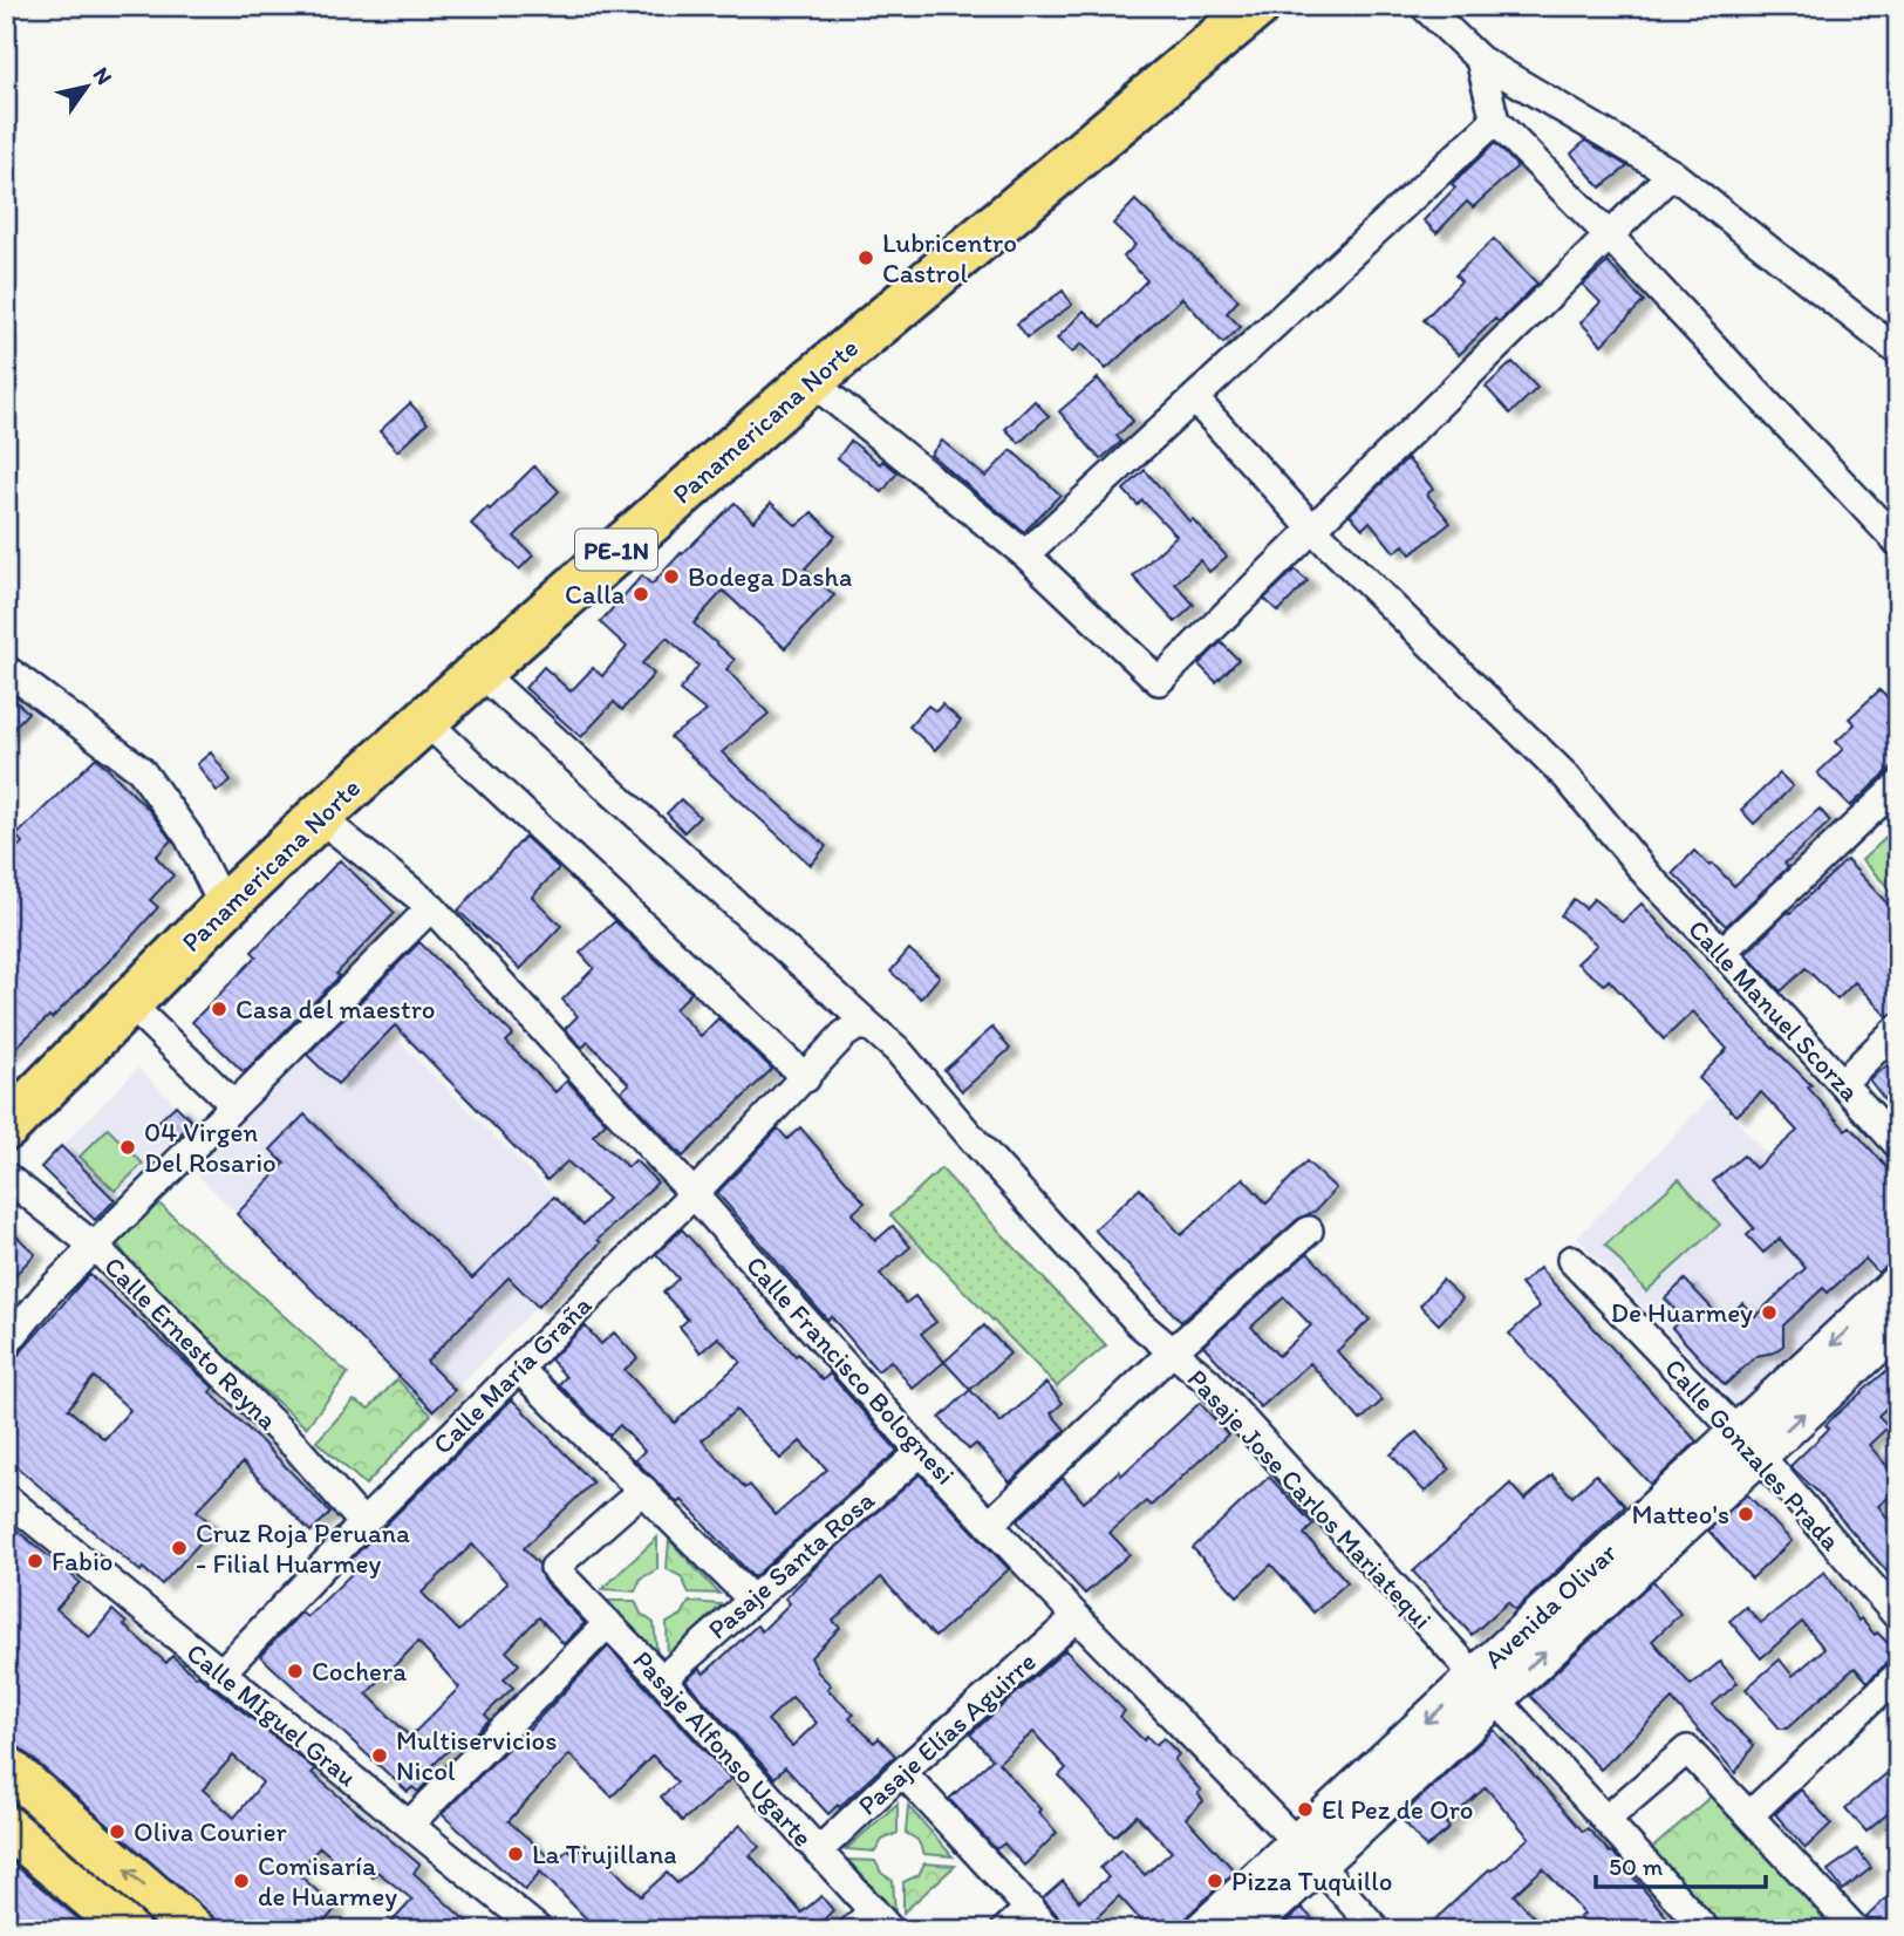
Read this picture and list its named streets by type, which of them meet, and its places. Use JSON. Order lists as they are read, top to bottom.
{
  "streets": {
    "highway": ["Panamericana Norte", "PE-1N"],
    "street": [
      "Calle Manuel Scorza",
      "Calle Ernesto Reyna",
      "Calle Francisco Bolognesi",
      "Calle María Graña",
      "Calle Gonzales Prada",
      "Pasaje Jose Carlos Mariatequi",
      "Pasaje Santa Rosa",
      "Avenida Olivar",
      "Calle MIguel Grau",
      "Pasaje Elías Aguirre",
      "Pasaje Alfonso Ugarte"
    ]
  },
  "crossings": [
    ["Panamericana Norte", "Calle Francisco Bolognesi"],
    ["Panamericana Norte", "Pasaje Jose Carlos Mariatequi"],
    ["Calle Ernesto Reyna", "Calle María Graña"],
    ["Calle Francisco Bolognesi", "Calle María Graña"],
    ["Calle Francisco Bolognesi", "Pasaje Santa Rosa"],
    ["Calle Francisco Bolognesi", "Avenida Olivar"],
    ["Calle Francisco Bolognesi", "Pasaje Elías Aguirre"],
    ["Calle María Graña", "Calle MIguel Grau"],
    ["Calle Gonzales Prada", "Avenida Olivar"],
    ["Pasaje Jose Carlos Mariatequi", "Avenida Olivar"],
    ["Pasaje Santa Rosa", "Pasaje Alfonso Ugarte"],
    ["Pasaje Elías Aguirre", "Pasaje Alfonso Ugarte"]
  ],
  "places": [
    "Lubricentro Castrol",
    "Bodega Dasha",
    "Calla",
    "Casa del maestro",
    "04 Virgen Del Rosario",
    "De Huarmey",
    "Matteo's",
    "Cruz Roja Peruana - Filial Huarmey",
    "Fabio",
    "Cochera",
    "Multiservicios Nicol",
    "El Pez de Oro",
    "Oliva Courier",
    "La Trujillana",
    "Comisaría de Huarmey",
    "Pizza Tuquillo"
  ],
  "scale_bar": "50 m",
  "north": "top right"
}
